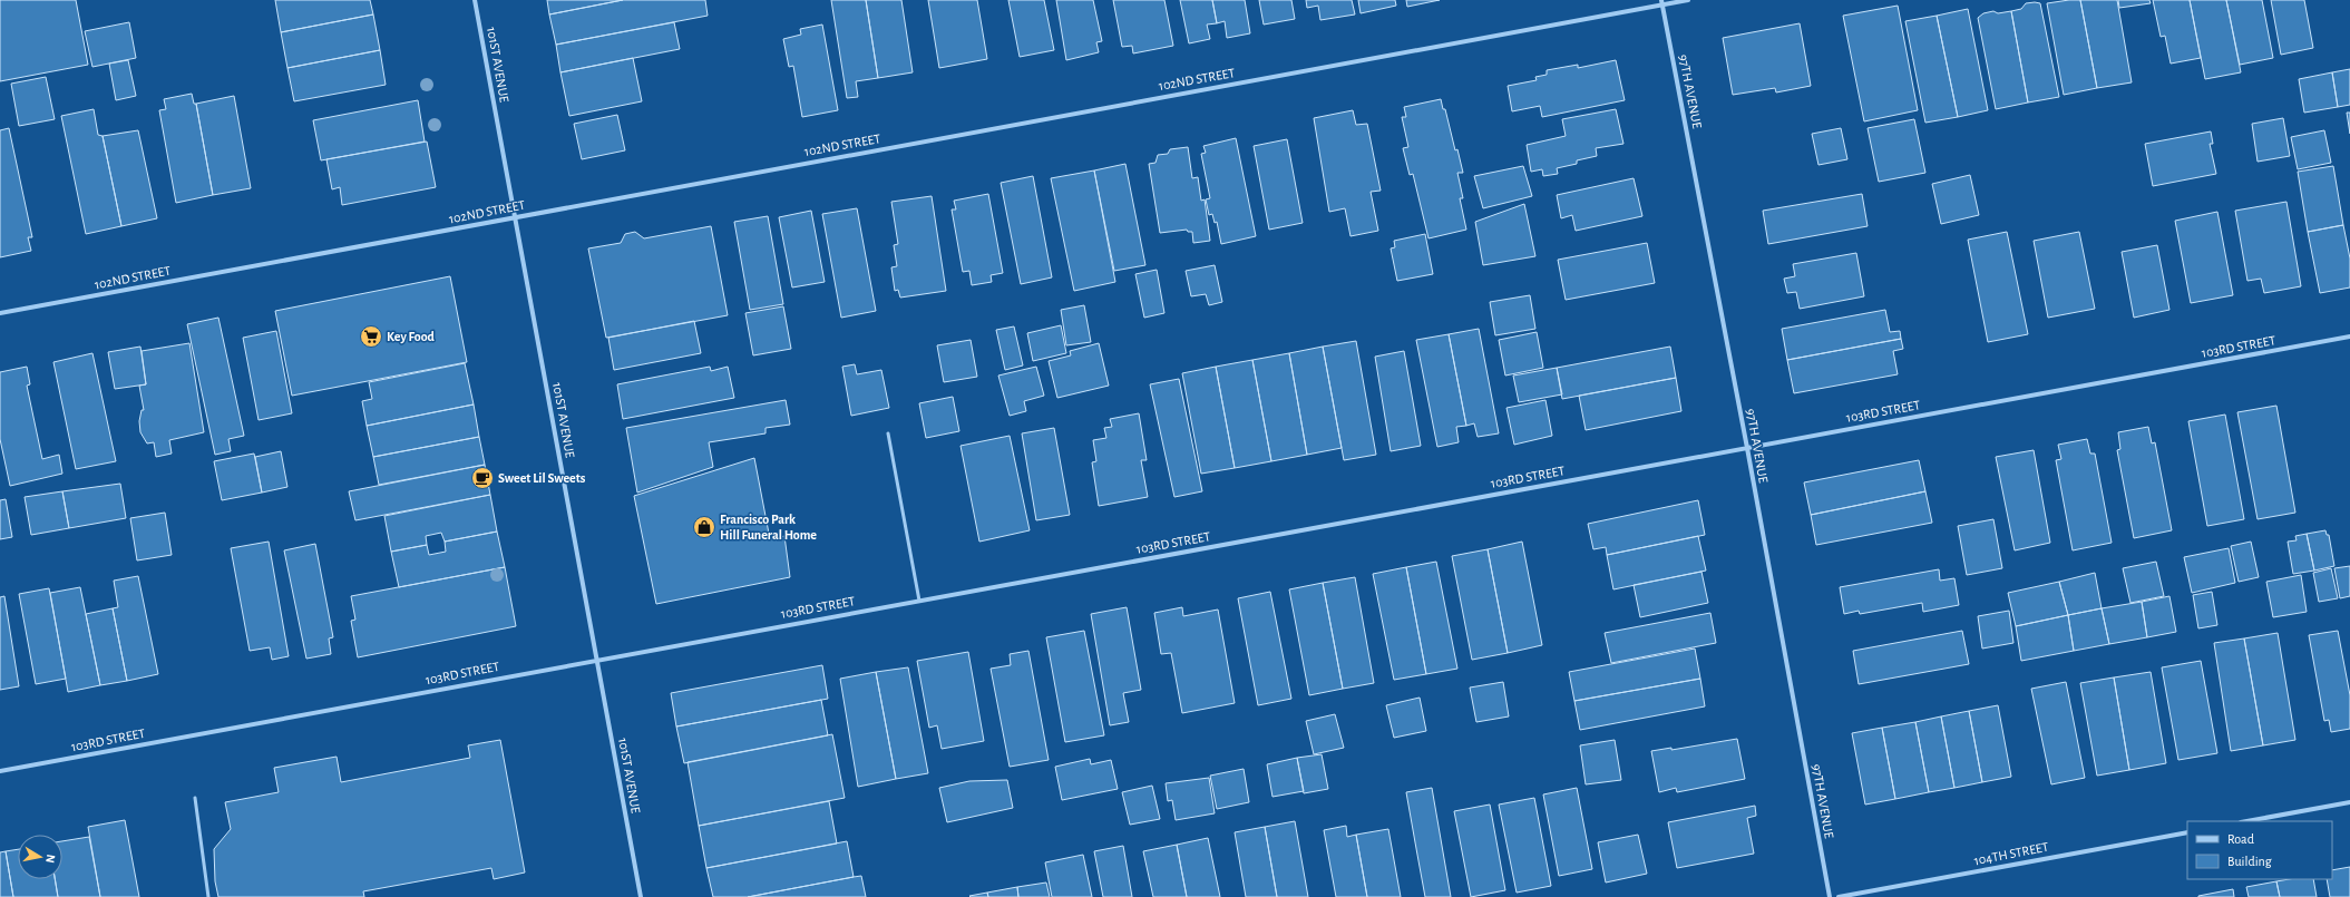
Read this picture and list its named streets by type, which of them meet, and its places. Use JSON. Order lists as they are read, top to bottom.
{
  "streets": {
    "street": [
      "101ST AVENUE",
      "102ND STREET",
      "97TH AVENUE",
      "103RD STREET",
      "104TH STREET"
    ]
  },
  "crossings": [
    ["101ST AVENUE", "102ND STREET"],
    ["101ST AVENUE", "103RD STREET"],
    ["102ND STREET", "97TH AVENUE"],
    ["97TH AVENUE", "103RD STREET"]
  ],
  "places": {
    "supermarket": ["Key Food"],
    "cafe": ["Sweet Lil Sweets"],
    "shop": ["Francisco Park Hill Funeral Home"]
  },
  "legend": ["Road", "Building"],
  "north": "right"
}
